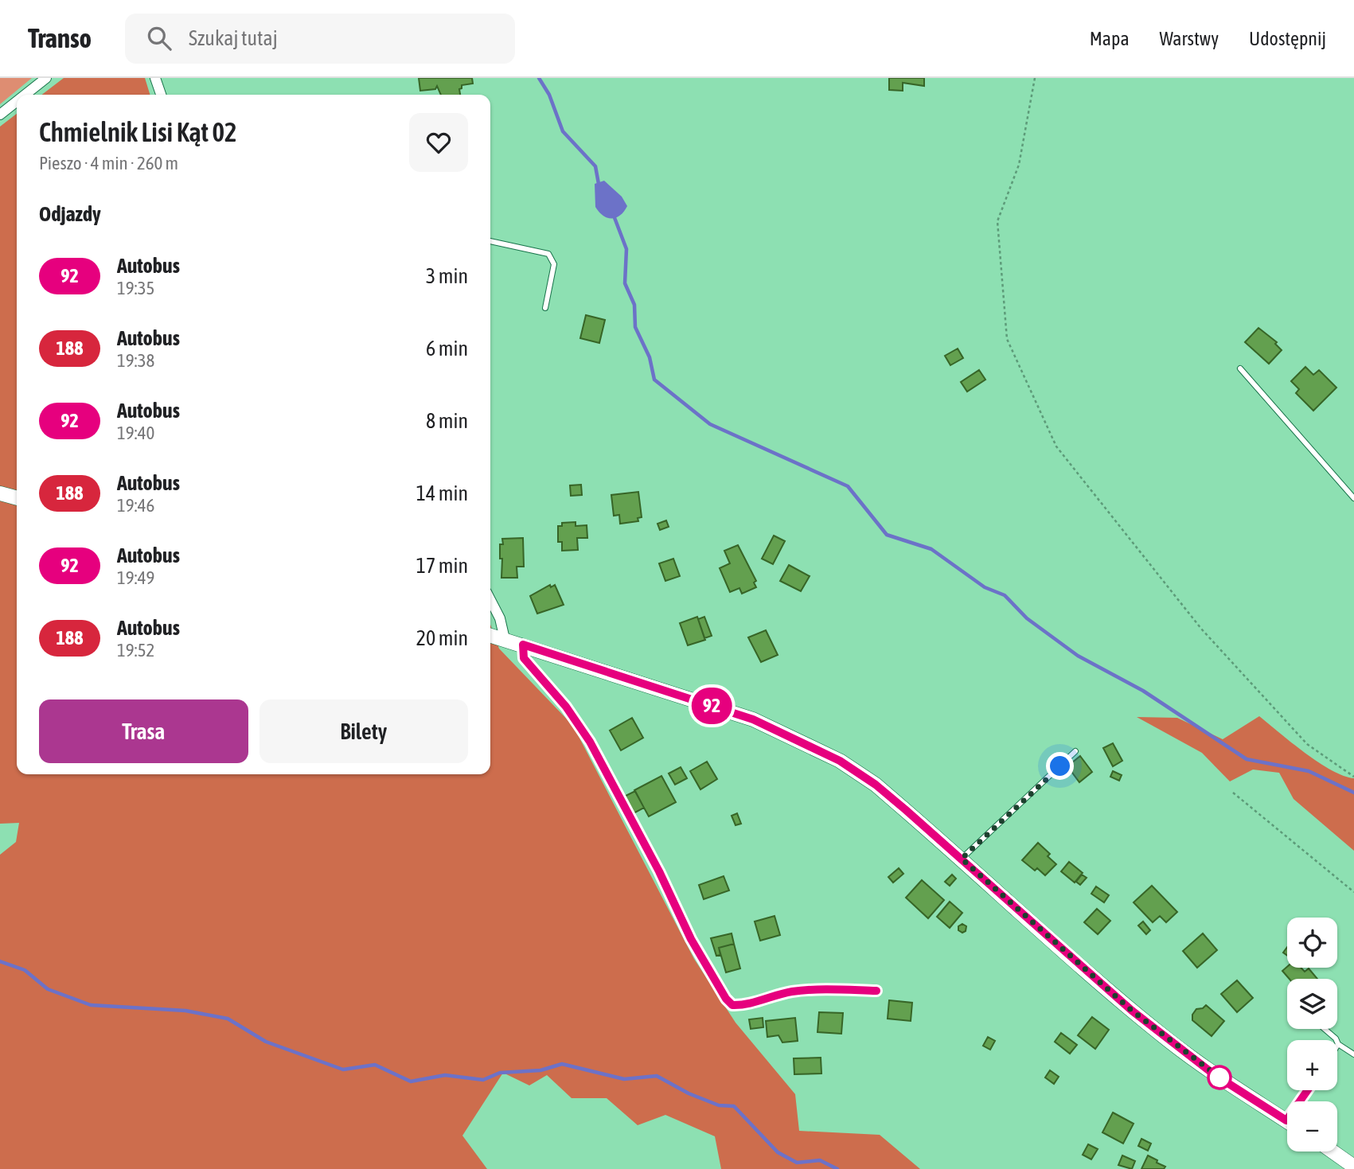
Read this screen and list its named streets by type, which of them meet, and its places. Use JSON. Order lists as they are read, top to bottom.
{
  "lines": ["bus line 92"],
  "page": {
    "header": "Transo",
    "search": "Szukaj tutaj",
    "nav": ["Mapa", "Warstwy", "Udostępnij"],
    "on_map": "92",
    "heading": [
      ["Chmielnik Lisi Kąt 02", "Pieszo · 4 min · 260 m"],
      "Odjazdy"
    ],
    "list": [
      {
        "mark": "92",
        "name": "Autobus",
        "note": "19:35",
        "value": "3 min"
      },
      {
        "mark": "188",
        "name": "Autobus",
        "note": "19:38",
        "value": "6 min"
      },
      {
        "mark": "92",
        "name": "Autobus",
        "note": "19:40",
        "value": "8 min"
      },
      {
        "mark": "188",
        "name": "Autobus",
        "note": "19:46",
        "value": "14 min"
      },
      {
        "mark": "92",
        "name": "Autobus",
        "note": "19:49",
        "value": "17 min"
      },
      {
        "mark": "188",
        "name": "Autobus",
        "note": "19:52",
        "value": "20 min"
      }
    ],
    "buttons": ["Trasa", "Bilety"],
    "map_buttons": ["+", "−"]
  }
}
